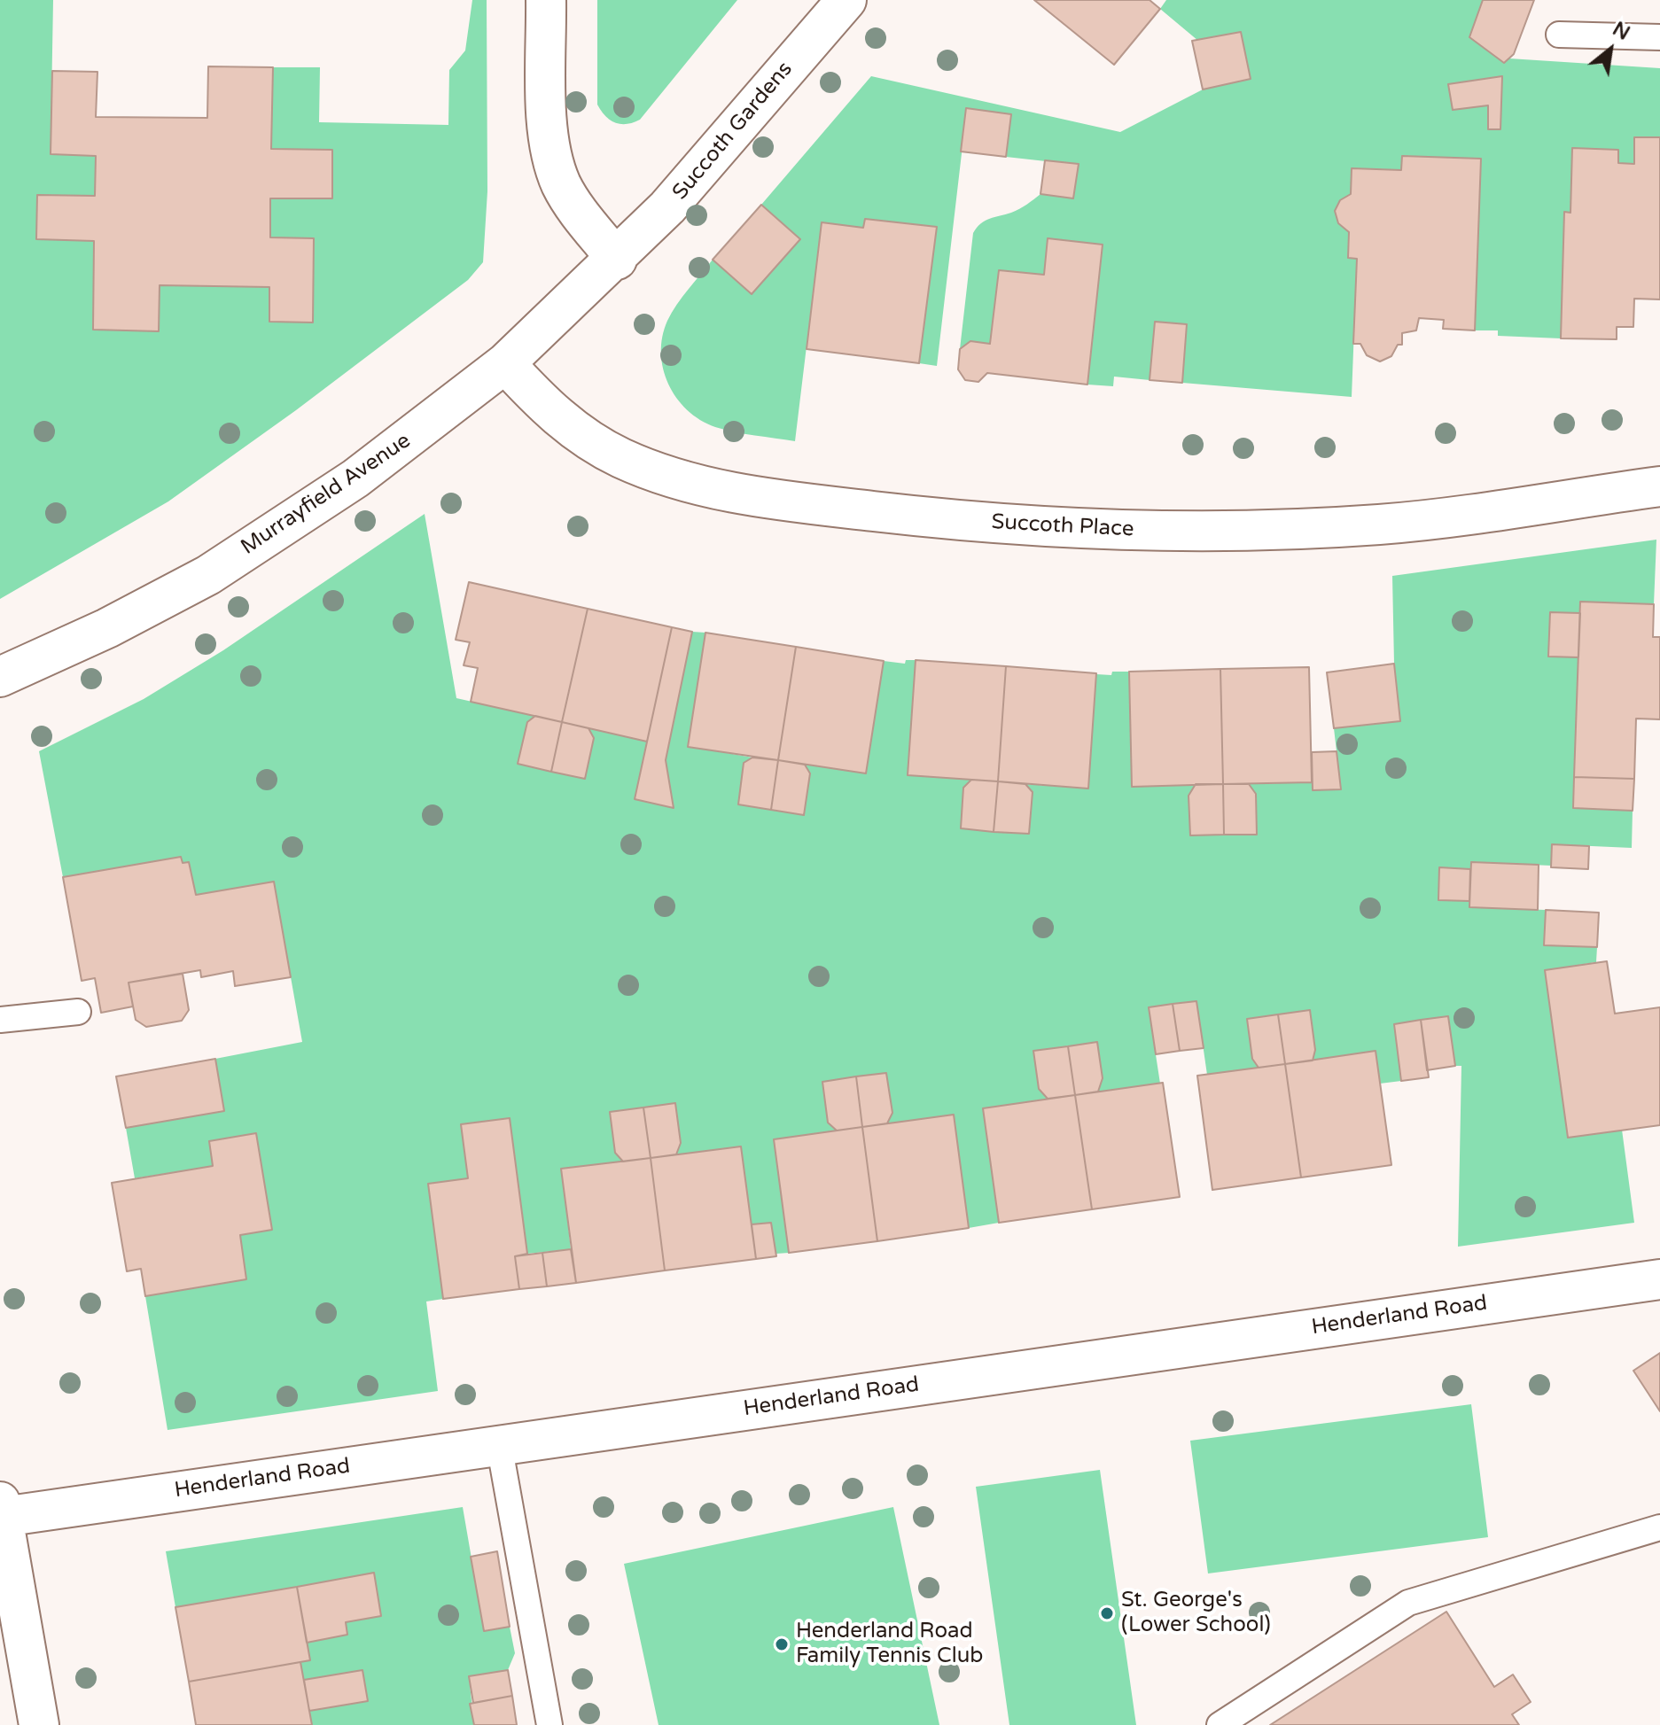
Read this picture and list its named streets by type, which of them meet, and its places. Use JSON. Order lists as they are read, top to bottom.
{
  "streets": {
    "street": [
      "Succoth Gardens",
      "Murrayfield Avenue",
      "Succoth Place",
      "Henderland Road"
    ]
  },
  "crossings": [
    ["Succoth Gardens", "Murrayfield Avenue"],
    ["Murrayfield Avenue", "Succoth Place"]
  ],
  "places": ["St. George's (Lower School)", "Henderland Road Family Tennis Club"],
  "north": "top right"
}
